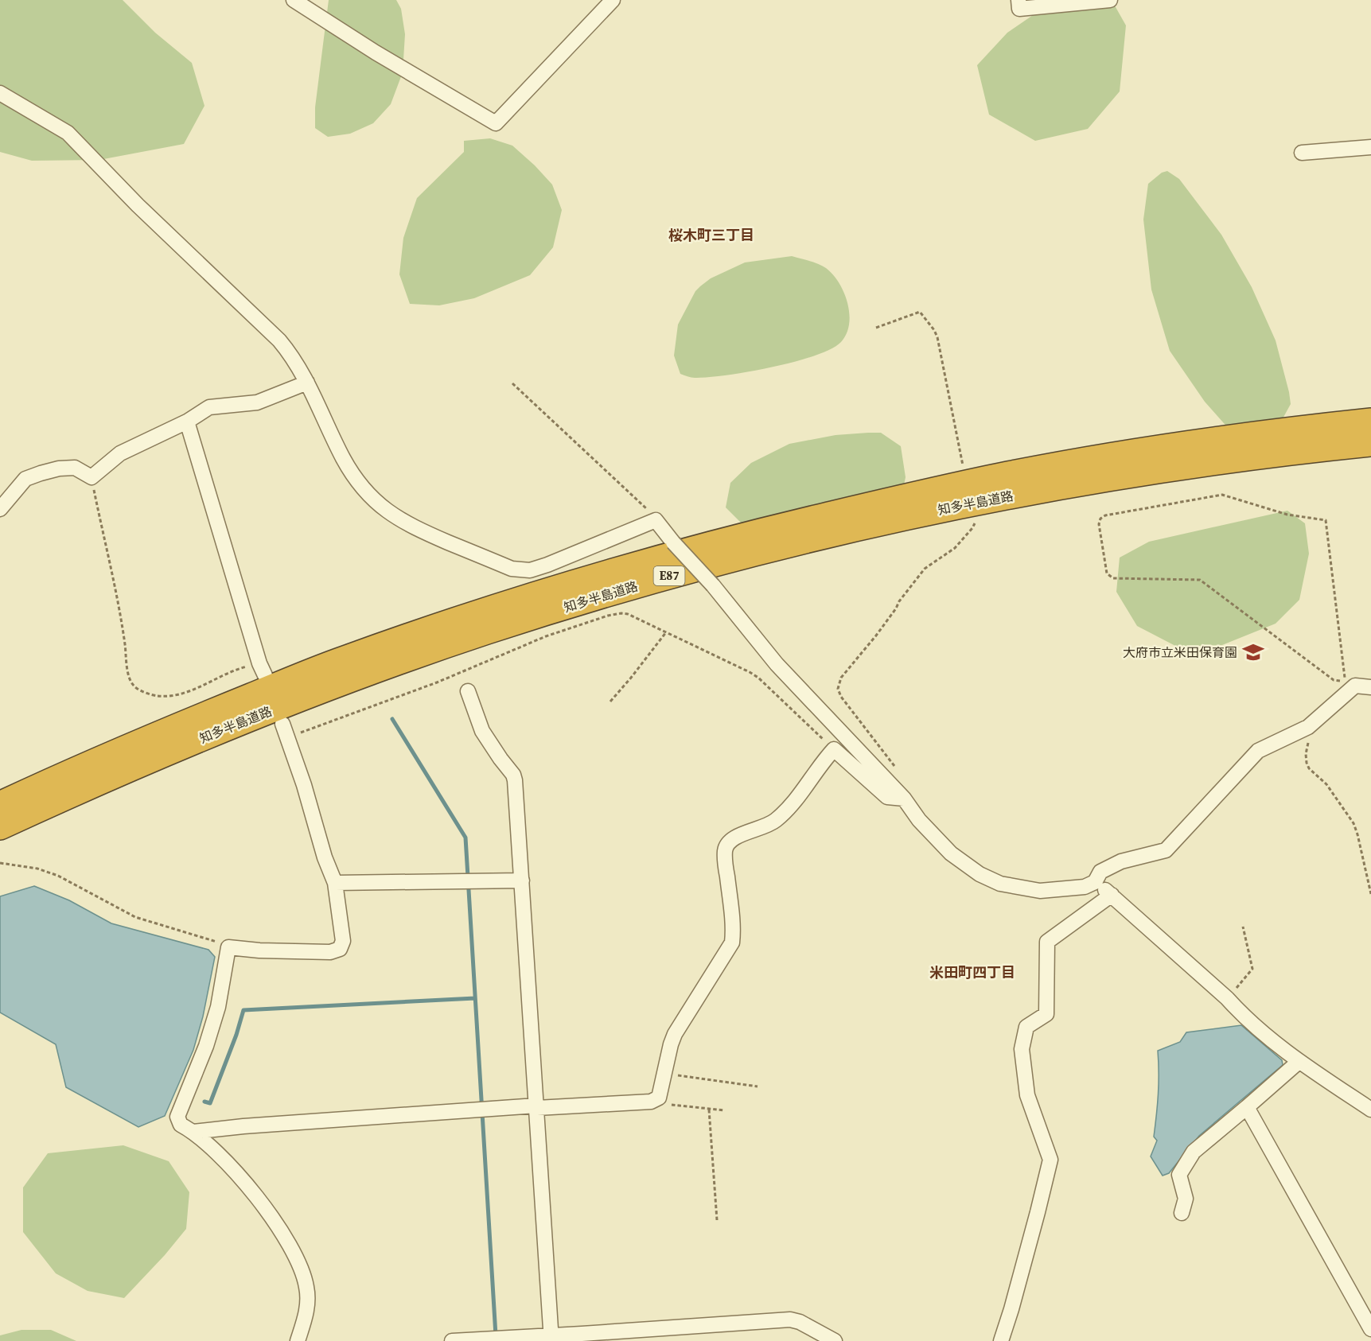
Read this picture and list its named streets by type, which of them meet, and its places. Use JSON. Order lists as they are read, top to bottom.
{
  "streets": {
    "highway": ["知多半島道路", "E87"]
  },
  "districts": ["桜木町三丁目", "米田町四丁目"],
  "places": {
    "school or university": ["大府市立米田保育園"]
  }
}
